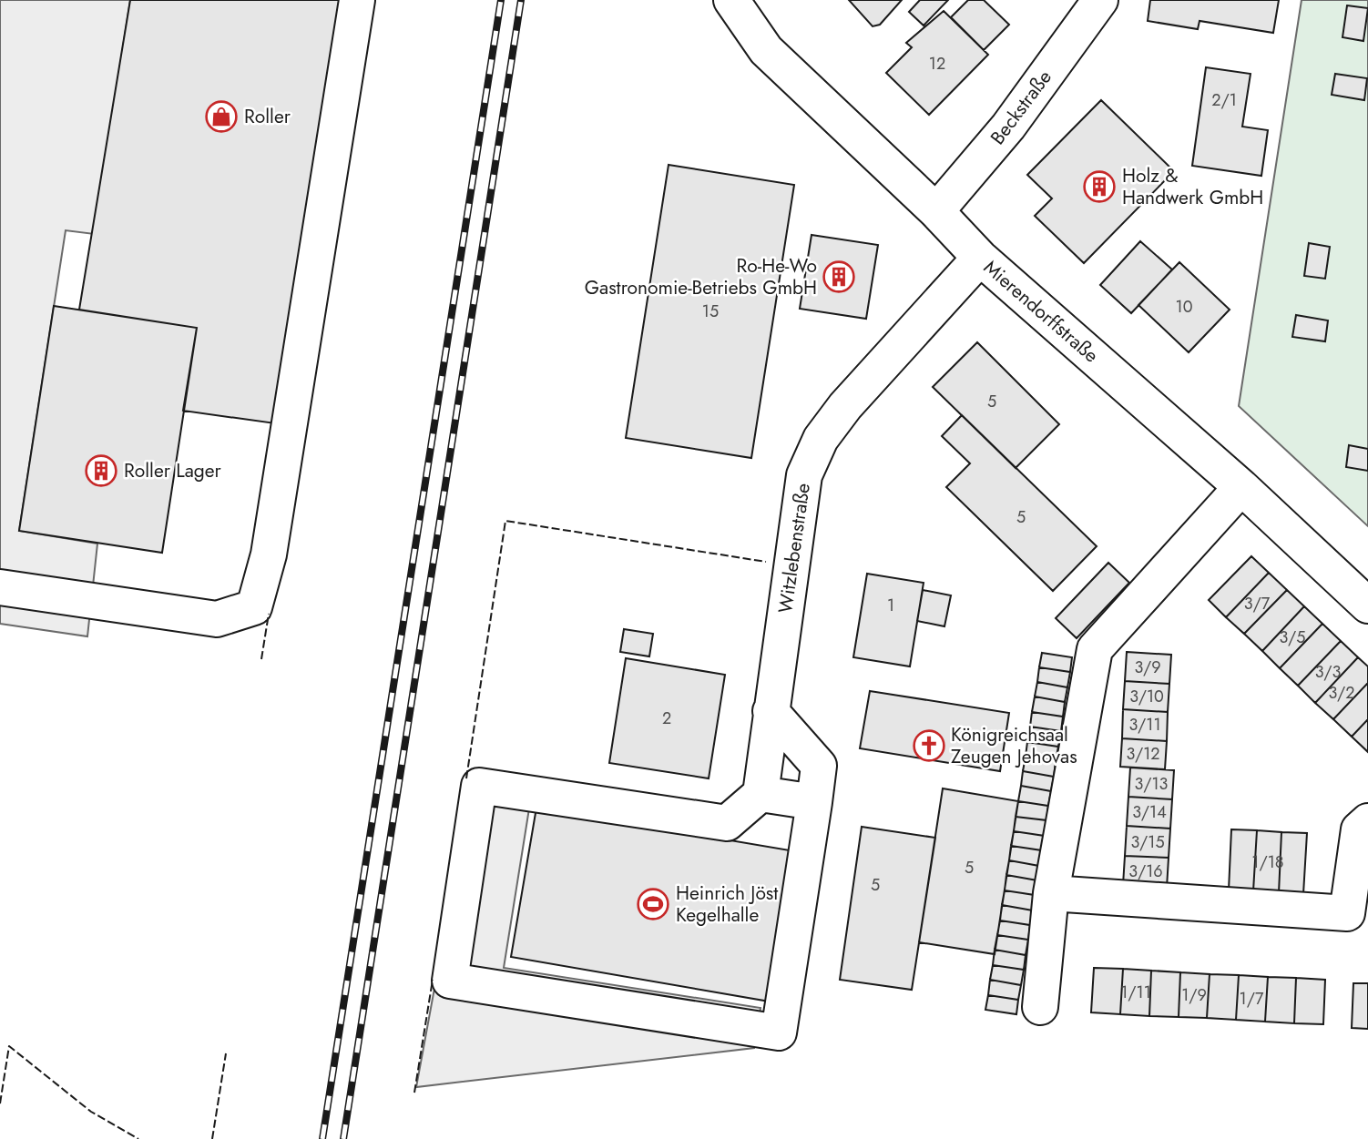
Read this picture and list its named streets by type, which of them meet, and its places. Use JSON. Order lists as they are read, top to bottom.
{
  "streets": {
    "street": ["Beckstraße", "Mierendorffstraße", "Witzlebenstraße"]
  },
  "crossings": [
    ["Beckstraße", "Mierendorffstraße"],
    ["Mierendorffstraße", "Witzlebenstraße"]
  ],
  "places": {
    "shop": ["Roller"],
    "building": ["Holz & Handwerk GmbH", "Ro-He-Wo Gastronomie-Betriebs GmbH", "Roller Lager"],
    "church": ["Königreichsaal Zeugen Jehovas"],
    "sports": ["Heinrich Jöst Kegelhalle"]
  },
  "house_numbers": [
    "12",
    "2/1",
    "10",
    "15",
    "5",
    "5",
    "3/7",
    "1",
    "3/5",
    "3/9",
    "3/3",
    "3/2",
    "3/10",
    "2",
    "3/11",
    "3/12",
    "3/13",
    "3/14",
    "3/15",
    "1/18",
    "5",
    "3/16",
    "5",
    "1/11",
    "1/9",
    "1/7"
  ]
}
